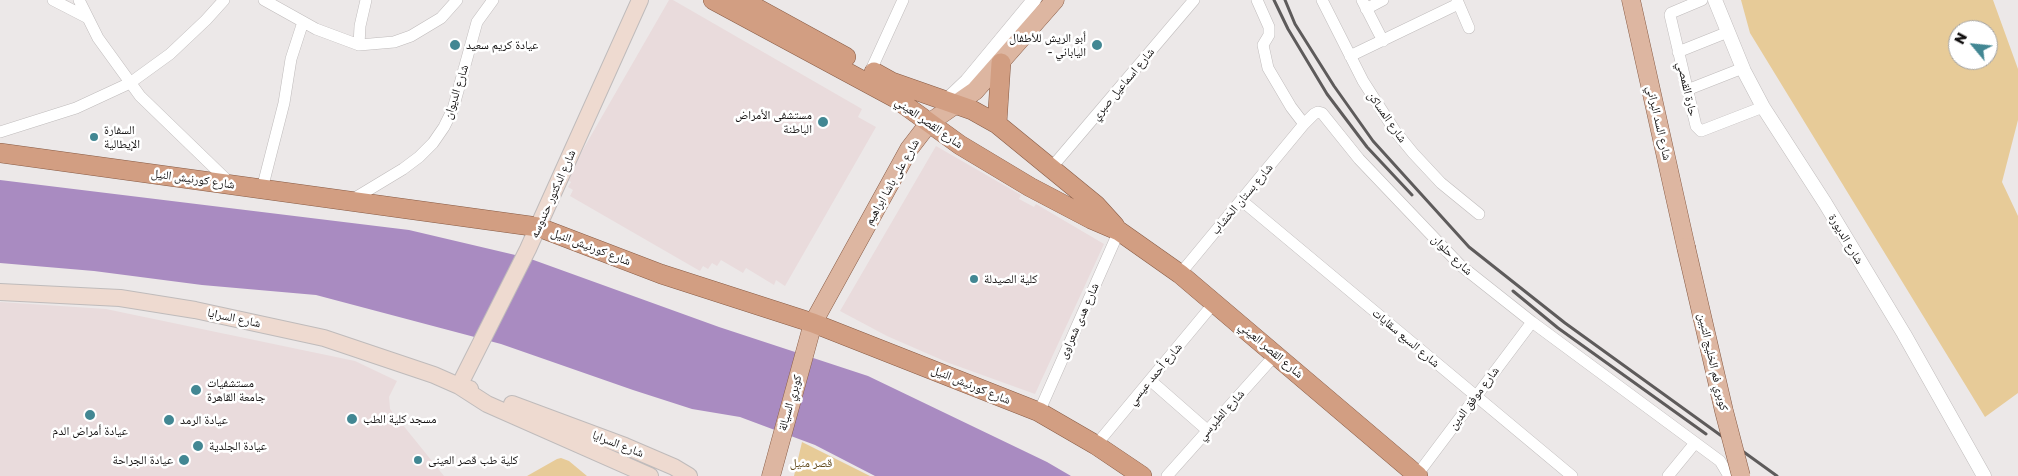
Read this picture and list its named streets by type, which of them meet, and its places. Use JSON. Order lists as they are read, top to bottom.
{
  "streets": {
    "highway": ["شارع القصر العيني", "شارع كورنيش النيل"],
    "main road": [
      "شارع السد البراني",
      "شارع على باشا ابراهيم",
      "شارع الدكتور حندوسه",
      "شارع السرايا",
      "كوبري فم الخليج التبين",
      "كوبري السيالة"
    ],
    "street": [
      "شارع اسماعيل صبري",
      "حارة القمصي",
      "شارع الديوان",
      "شارع المساكن",
      "شارع بستان الخشاب",
      "شارع الديورة",
      "شارع حلوان",
      "شارع هدى شعراوى",
      "شارع السبع سقايات",
      "شارع أحمد عيسي",
      "شارع موفق الدين",
      "شارع الطبرسي"
    ]
  },
  "crossings": [
    ["شارع اسماعيل صبري", "شارع القصر العيني"],
    ["حارة القمصي", "شارع الديورة"],
    ["شارع الديوان", "شارع كورنيش النيل"],
    ["شارع القصر العيني", "شارع على باشا ابراهيم"],
    ["شارع القصر العيني", "شارع بستان الخشاب"],
    ["شارع القصر العيني", "شارع هدى شعراوى"],
    ["شارع القصر العيني", "شارع أحمد عيسي"],
    ["شارع القصر العيني", "شارع موفق الدين"],
    ["شارع القصر العيني", "شارع الطبرسي"],
    ["شارع السد البراني", "كوبري فم الخليج التبين"],
    ["شارع كورنيش النيل", "شارع على باشا ابراهيم"],
    ["شارع كورنيش النيل", "شارع الدكتور حندوسه"],
    ["شارع كورنيش النيل", "شارع هدى شعراوى"],
    ["شارع كورنيش النيل", "شارع أحمد عيسي"],
    ["شارع على باشا ابراهيم", "كوبري السيالة"],
    ["شارع الدكتور حندوسه", "شارع السرايا"],
    ["شارع بستان الخشاب", "شارع حلوان"],
    ["شارع بستان الخشاب", "شارع السبع سقايات"],
    ["شارع حلوان", "شارع موفق الدين"],
    ["شارع السبع سقايات", "شارع موفق الدين"]
  ],
  "parks": ["قصر منيل"],
  "places": [
    "عيادة كريم سعيد",
    "أبو الريش للأطفال - الياباني",
    "مستشفى الأمراض الباطنة",
    "السفارة الإيطالية",
    "كلية الصيدلة",
    "مستشفيات جامعة القاهرة",
    "عيادة أمراض الدم",
    "مسجد كلية الطب",
    "عيادة الرمد",
    "عيادة الجلدية",
    "عيادة الجراحة",
    "كلية طب قصر العينى"
  ],
  "north": "top left"
}
